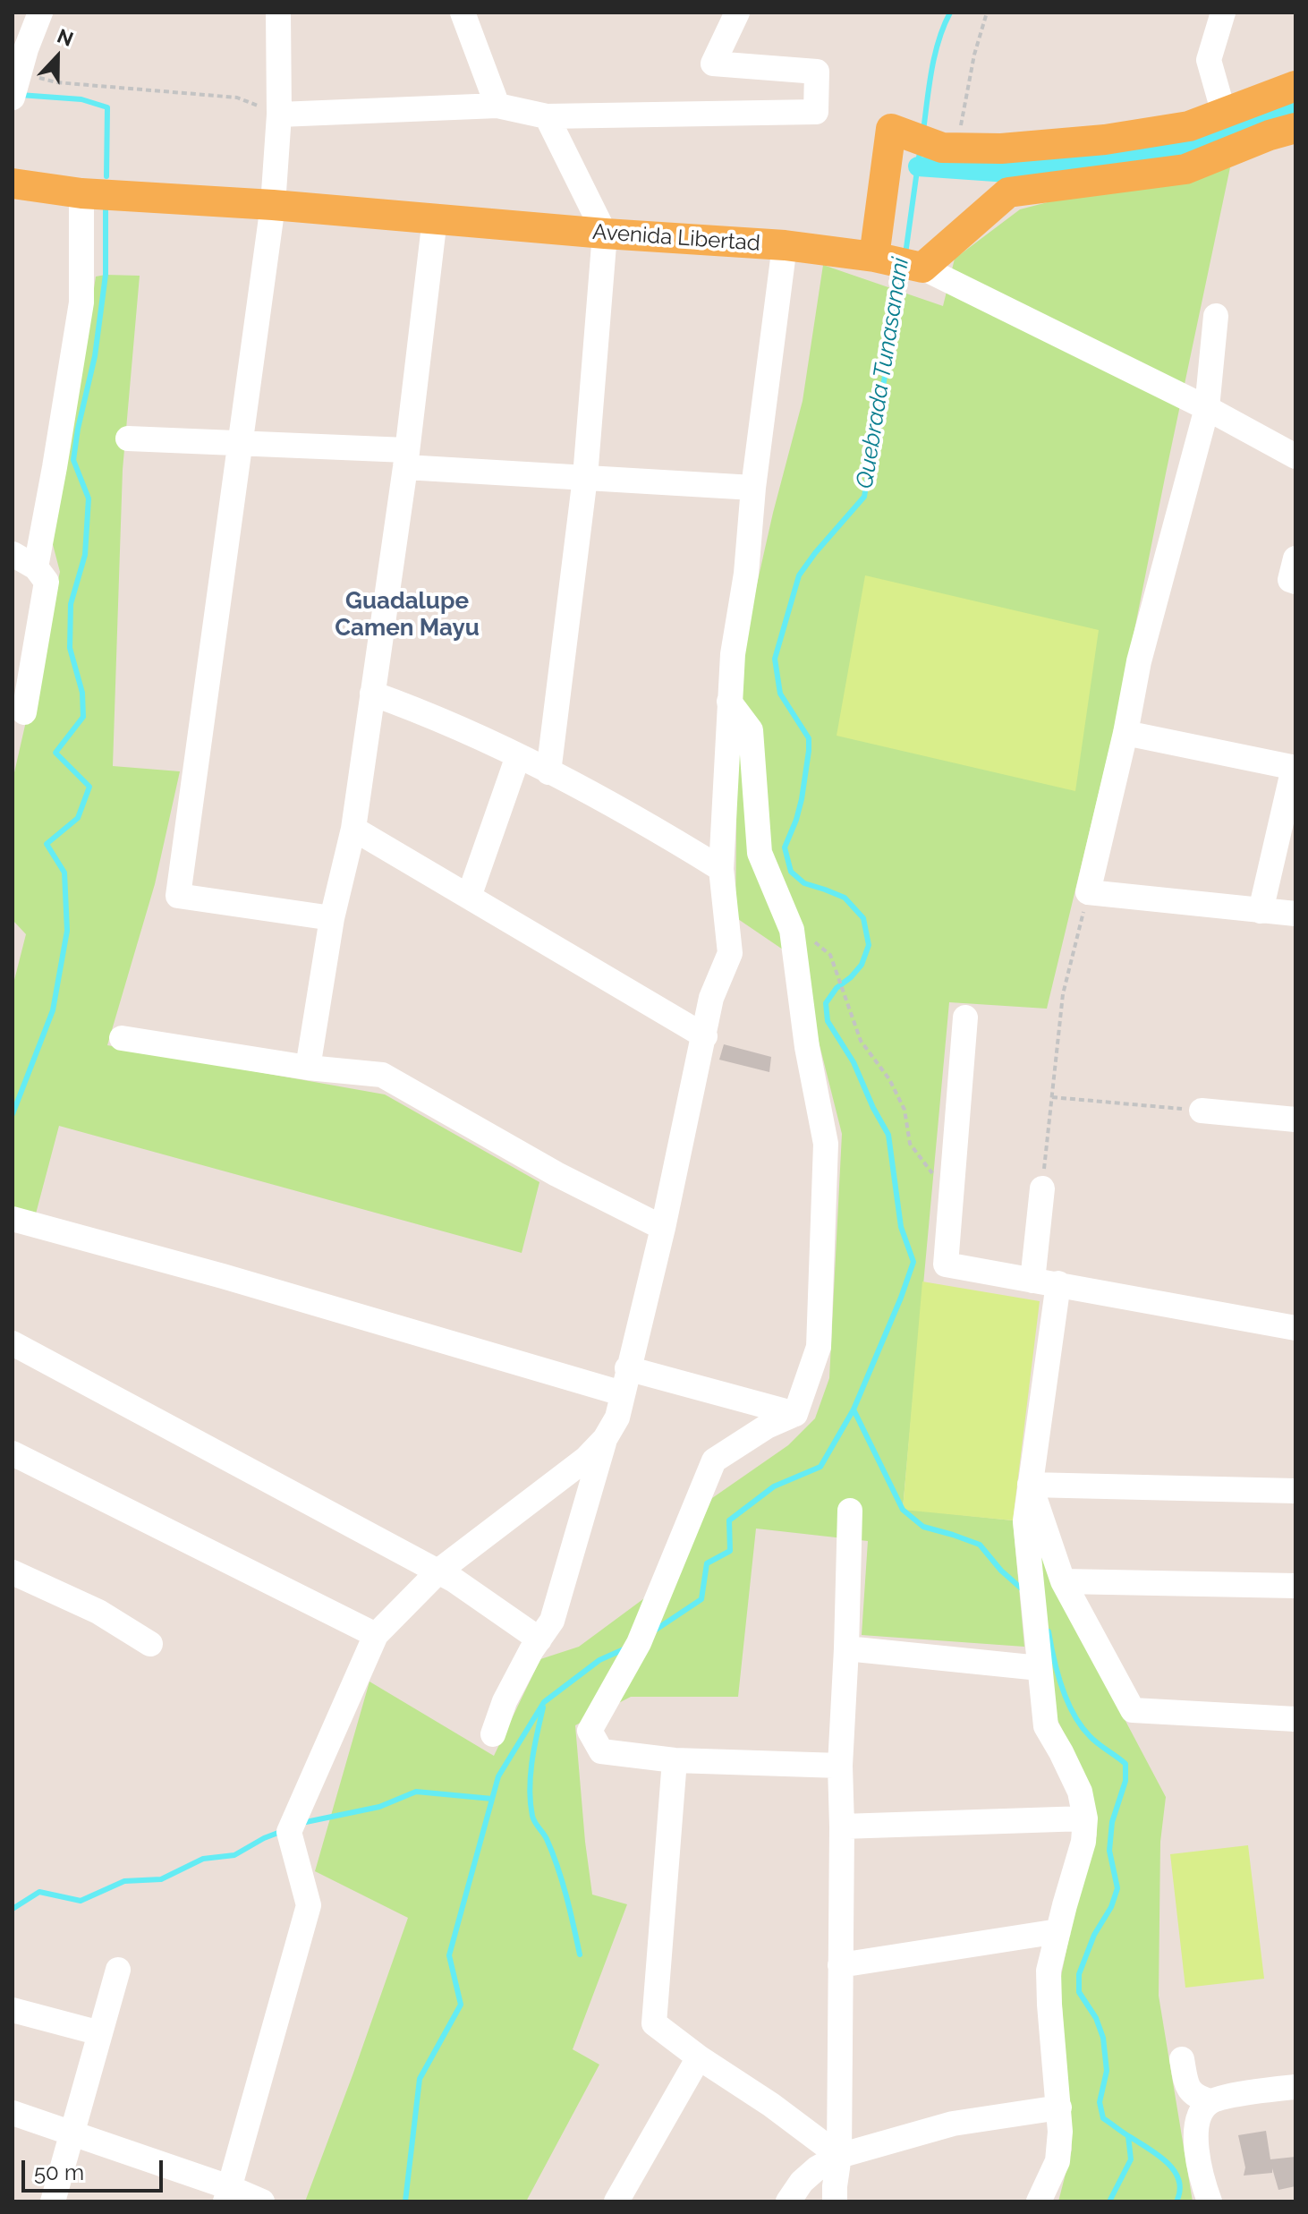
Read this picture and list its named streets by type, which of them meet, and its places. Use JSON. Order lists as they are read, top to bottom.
{
  "streets": {
    "main road": ["Avenida Libertad"]
  },
  "districts": ["Guadalupe Camen Mayu"],
  "water": ["Quebrada Tunasanani"],
  "scale_bar": "50 m",
  "north": "top"
}
